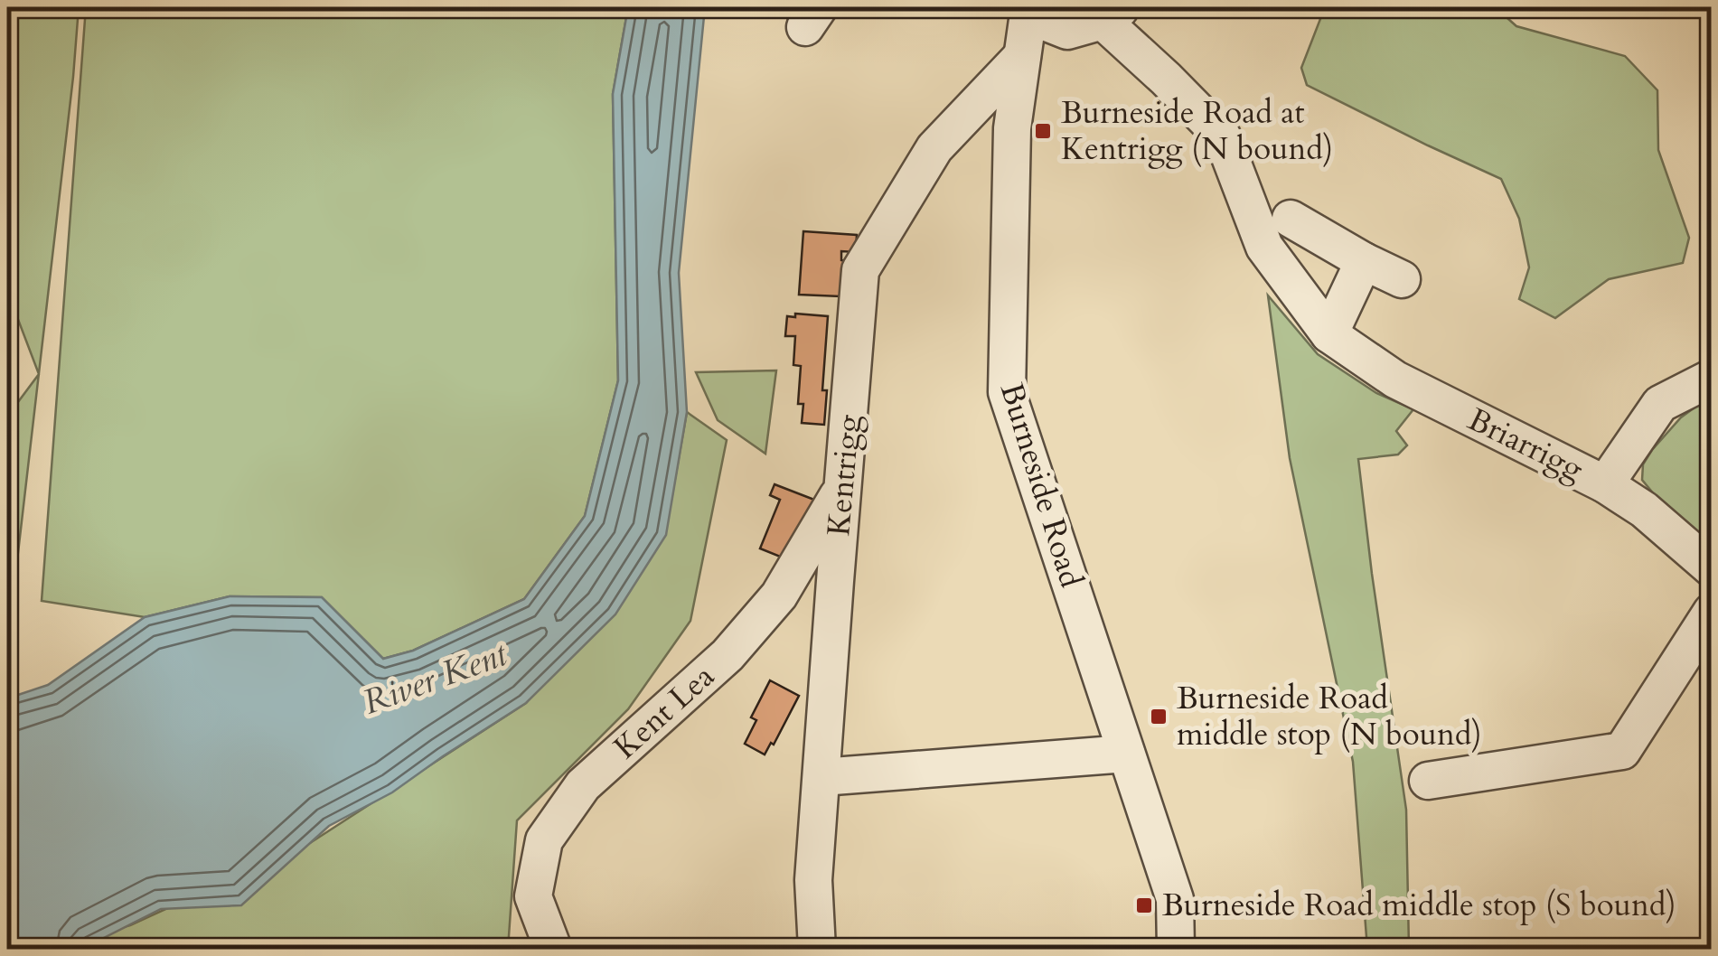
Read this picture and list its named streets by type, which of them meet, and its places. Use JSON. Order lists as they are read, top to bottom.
{
  "streets": {
    "street": [
      "Briarrigg",
      "Kentrigg",
      "Burneside Road",
      "Kent Lea"
    ]
  },
  "crossings": [
    ["Kentrigg", "Burneside Road"],
    ["Kentrigg", "Kent Lea"]
  ],
  "water": ["River Kent"],
  "places": {
    "transit": ["Burneside Road at Kentrigg (N bound)", "Burneside Road middle stop (N bound)", "Burneside Road middle stop (S bound)"]
  }
}
